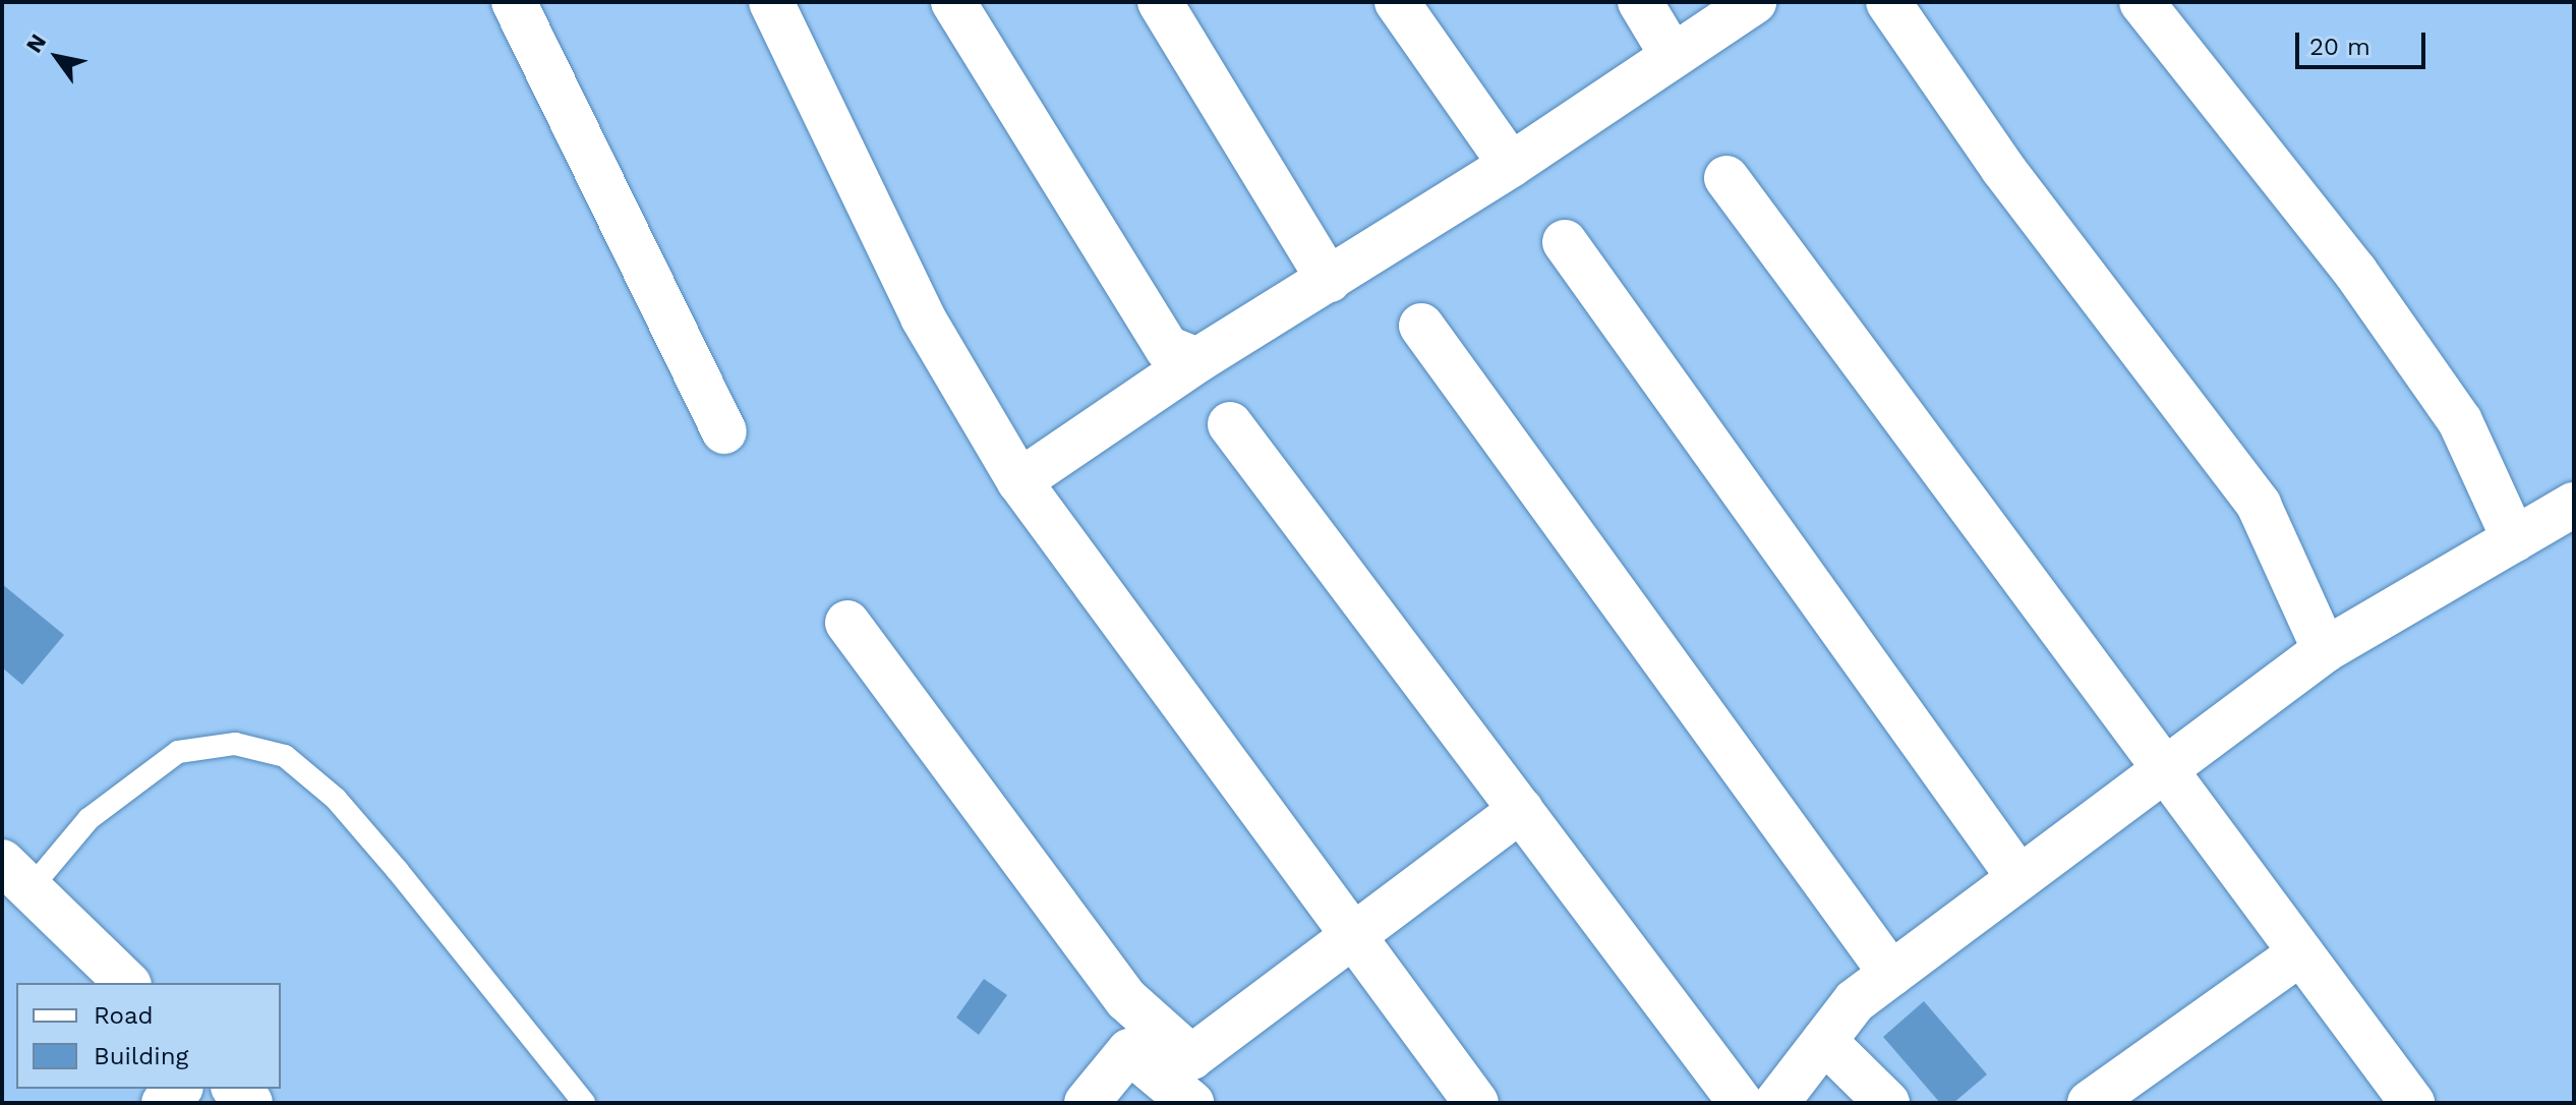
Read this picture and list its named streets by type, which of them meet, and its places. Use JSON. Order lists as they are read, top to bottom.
{
  "legend": ["Road", "Building"],
  "scale_bar": "20 m",
  "north": "top left"
}
